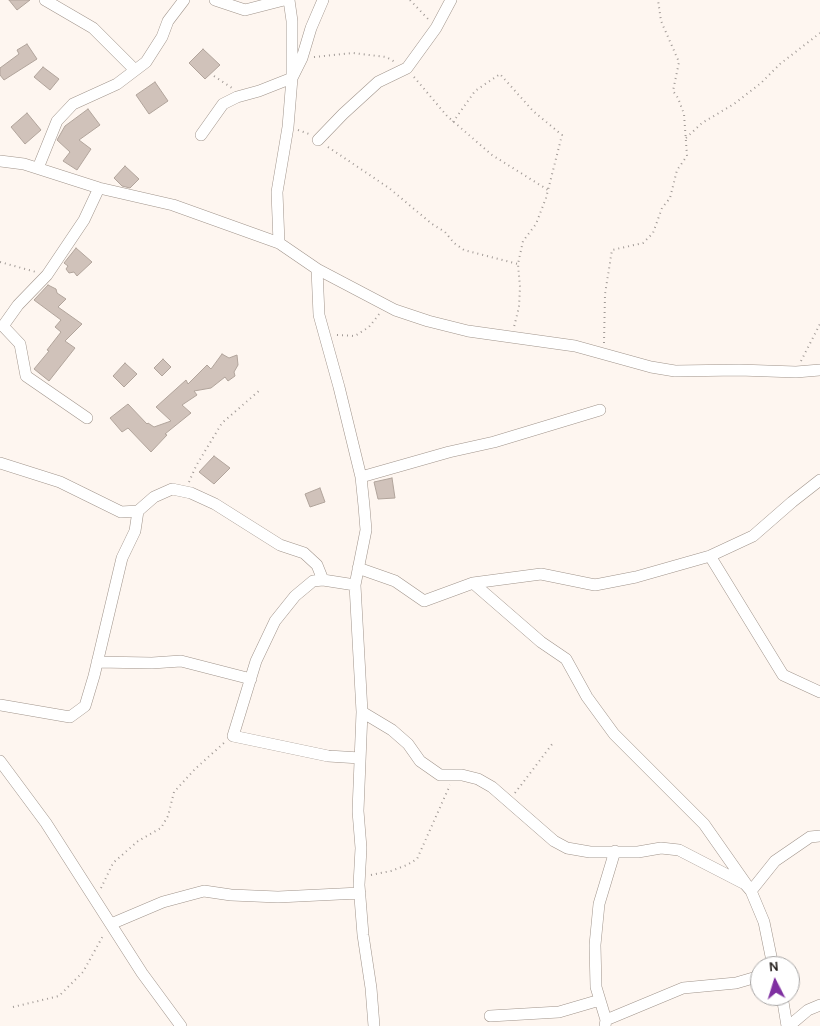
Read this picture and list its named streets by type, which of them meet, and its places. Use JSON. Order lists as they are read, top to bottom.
{
  "north": "top"
}
